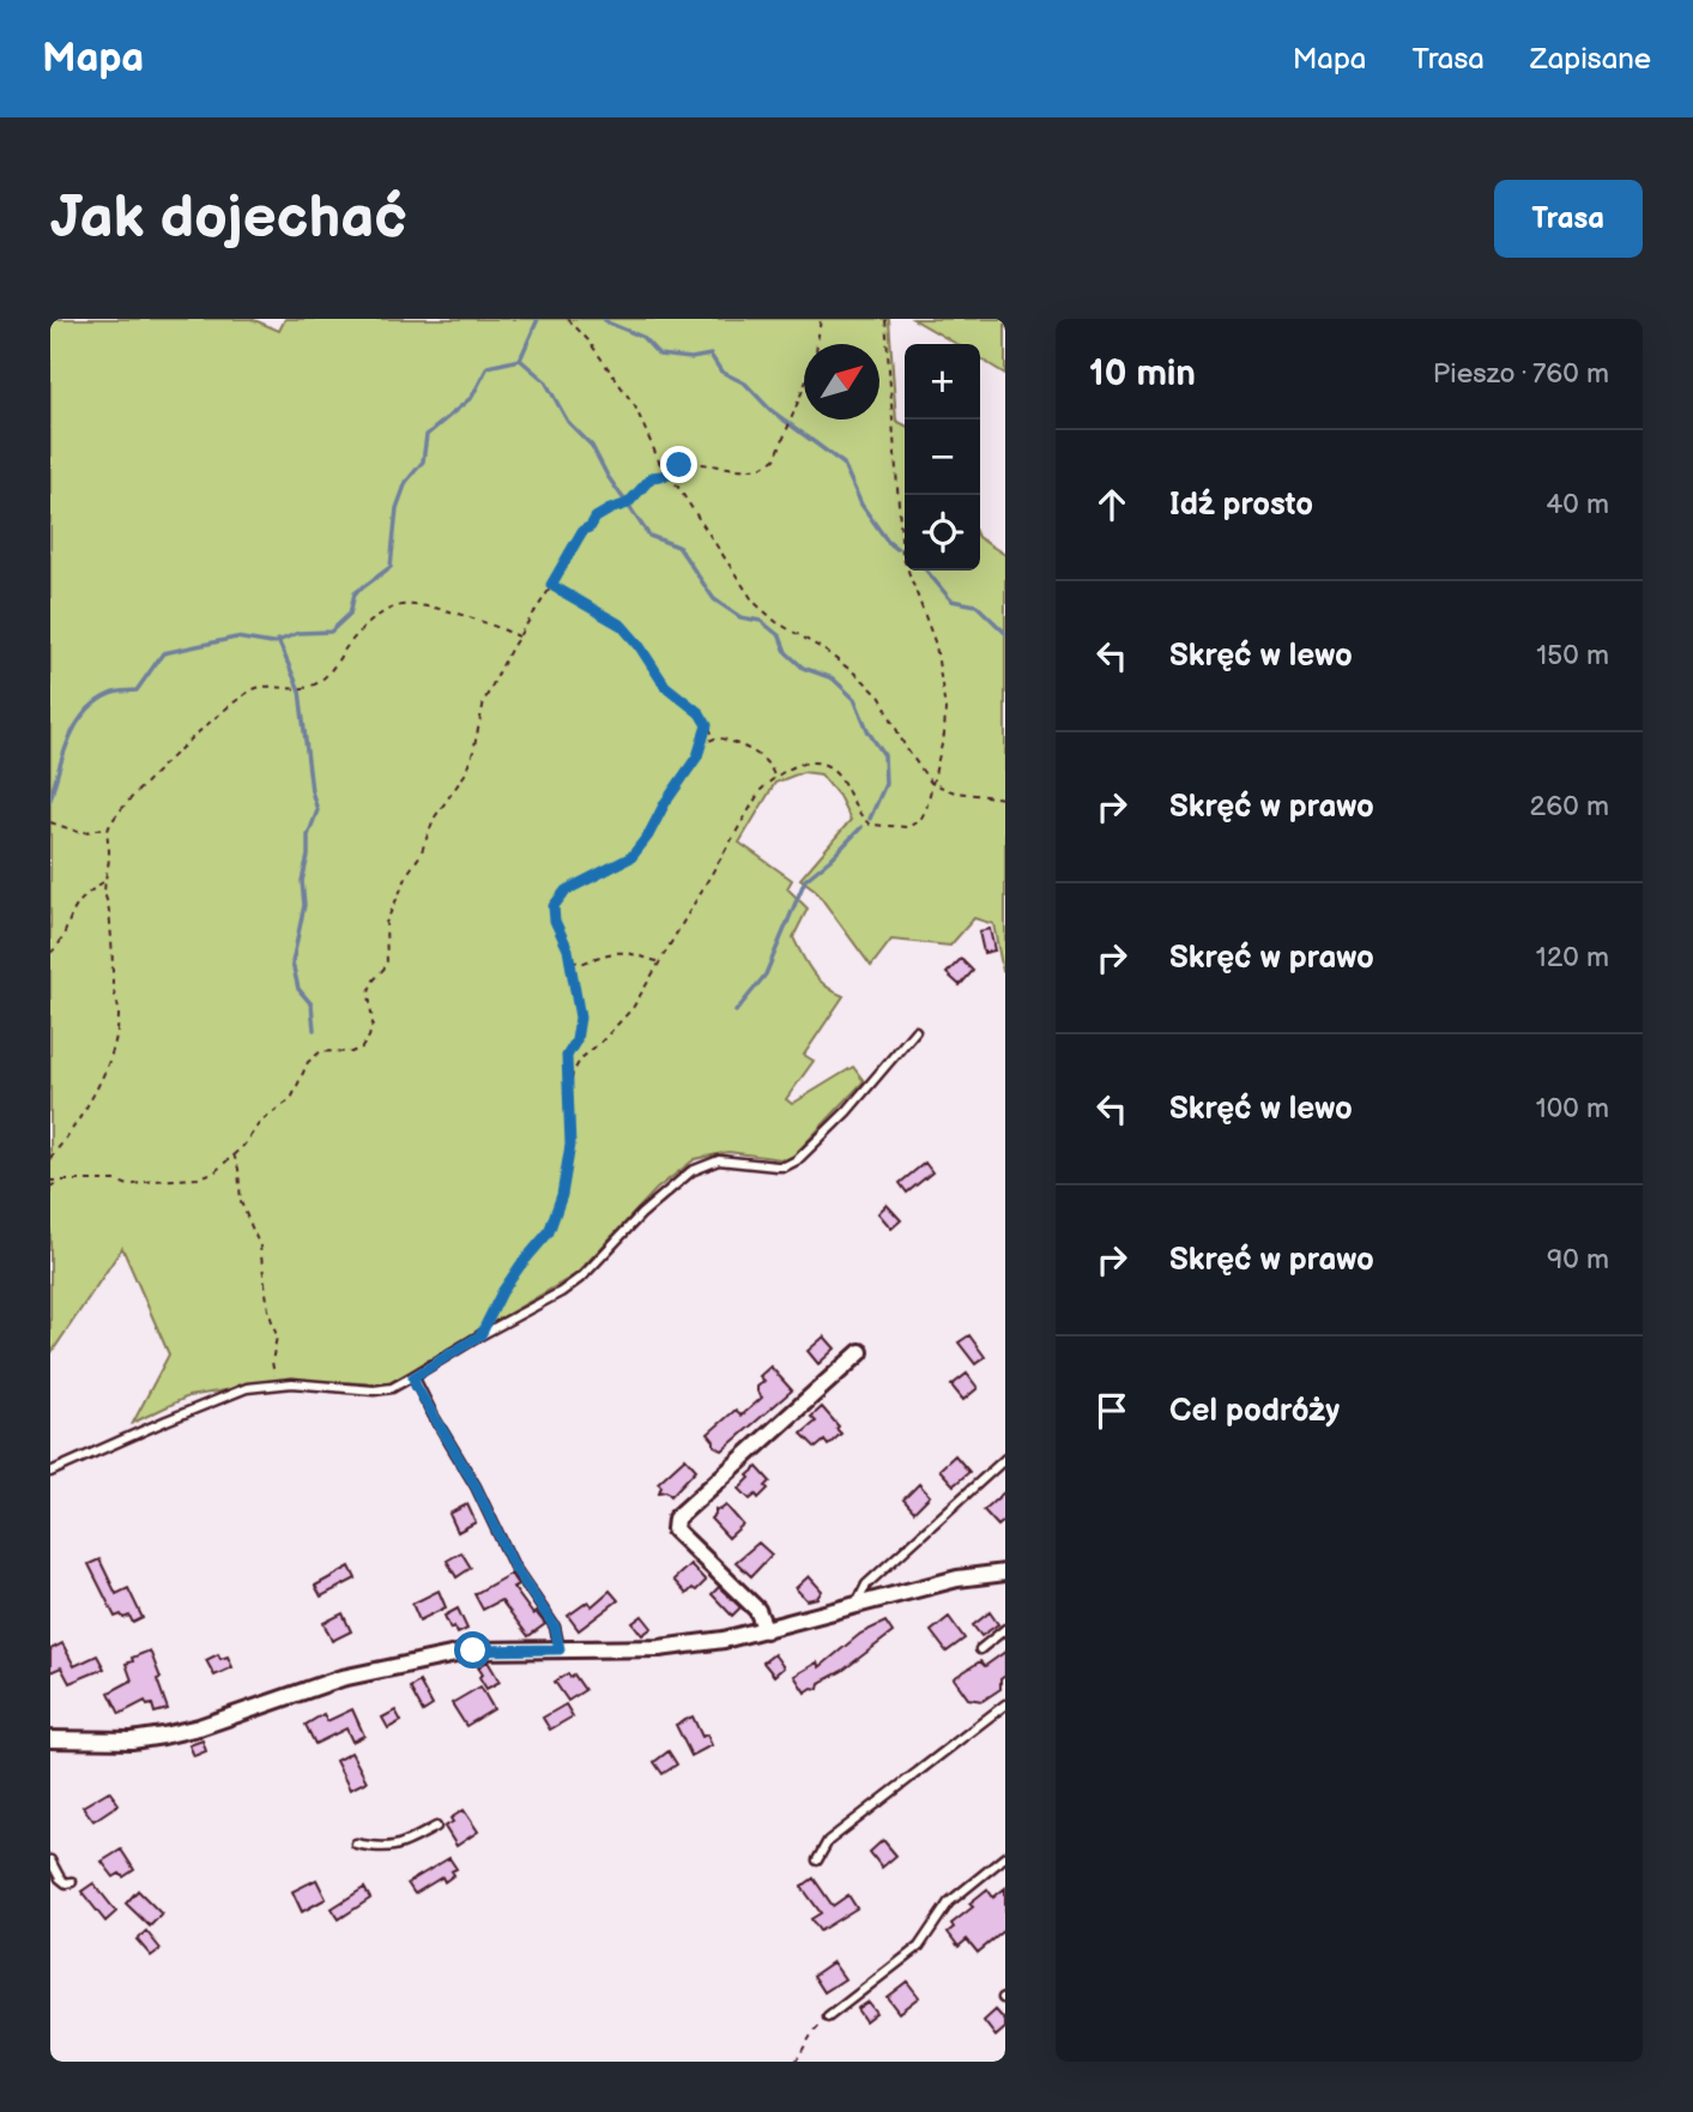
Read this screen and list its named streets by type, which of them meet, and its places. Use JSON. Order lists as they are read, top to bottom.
{
  "north": "top right",
  "page": {
    "header": "Mapa",
    "nav": ["Mapa", "Trasa", "Zapisane"],
    "buttons": "Trasa",
    "title": "Jak dojechać",
    "heading": ["10 min", "Pieszo · 760 m"],
    "map_buttons": ["+", "−"],
    "list": [
      ["Idź prosto", "40 m"],
      ["Skręć w lewo", "150 m"],
      ["Skręć w prawo", "260 m"],
      ["Skręć w prawo", "120 m"],
      ["Skręć w lewo", "100 m"],
      ["Skręć w prawo", "90 m"],
      "Cel podróży"
    ]
  }
}
